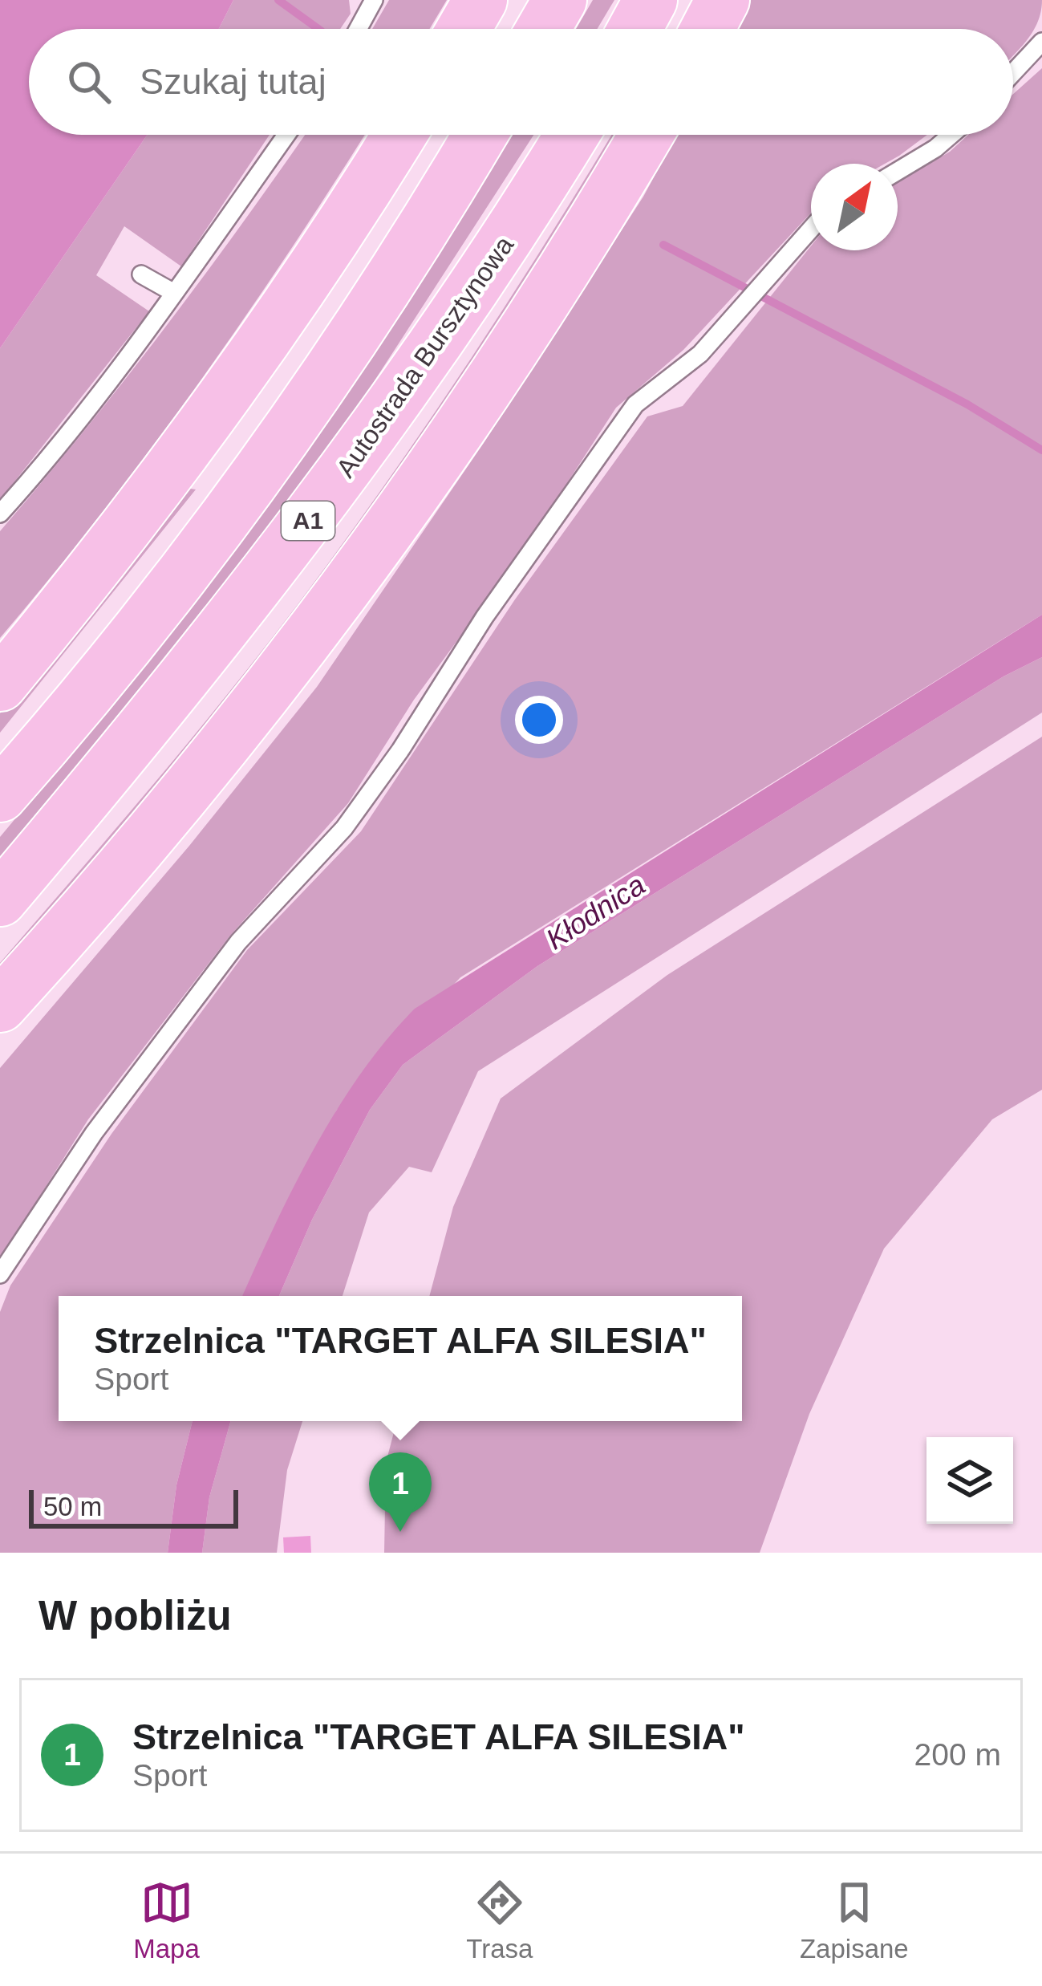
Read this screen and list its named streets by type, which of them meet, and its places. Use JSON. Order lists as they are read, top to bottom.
{
  "streets": {
    "highway": ["Autostrada Bursztynowa", "A1"]
  },
  "water": ["Kłodnica"],
  "scale_bar": "50 m",
  "north": "top right",
  "page": {
    "search": "Szukaj tutaj",
    "popup": ["Strzelnica \"TARGET ALFA SILESIA\"", "Sport"],
    "pins": "1",
    "scale": "50 m",
    "heading": "W pobliżu",
    "list": [
      {
        "mark": "1",
        "name": "Strzelnica \"TARGET ALFA SILESIA\"",
        "note": "Sport",
        "value": "200 m"
      }
    ],
    "nav": ["Mapa", "Trasa", "Zapisane"]
  }
}
